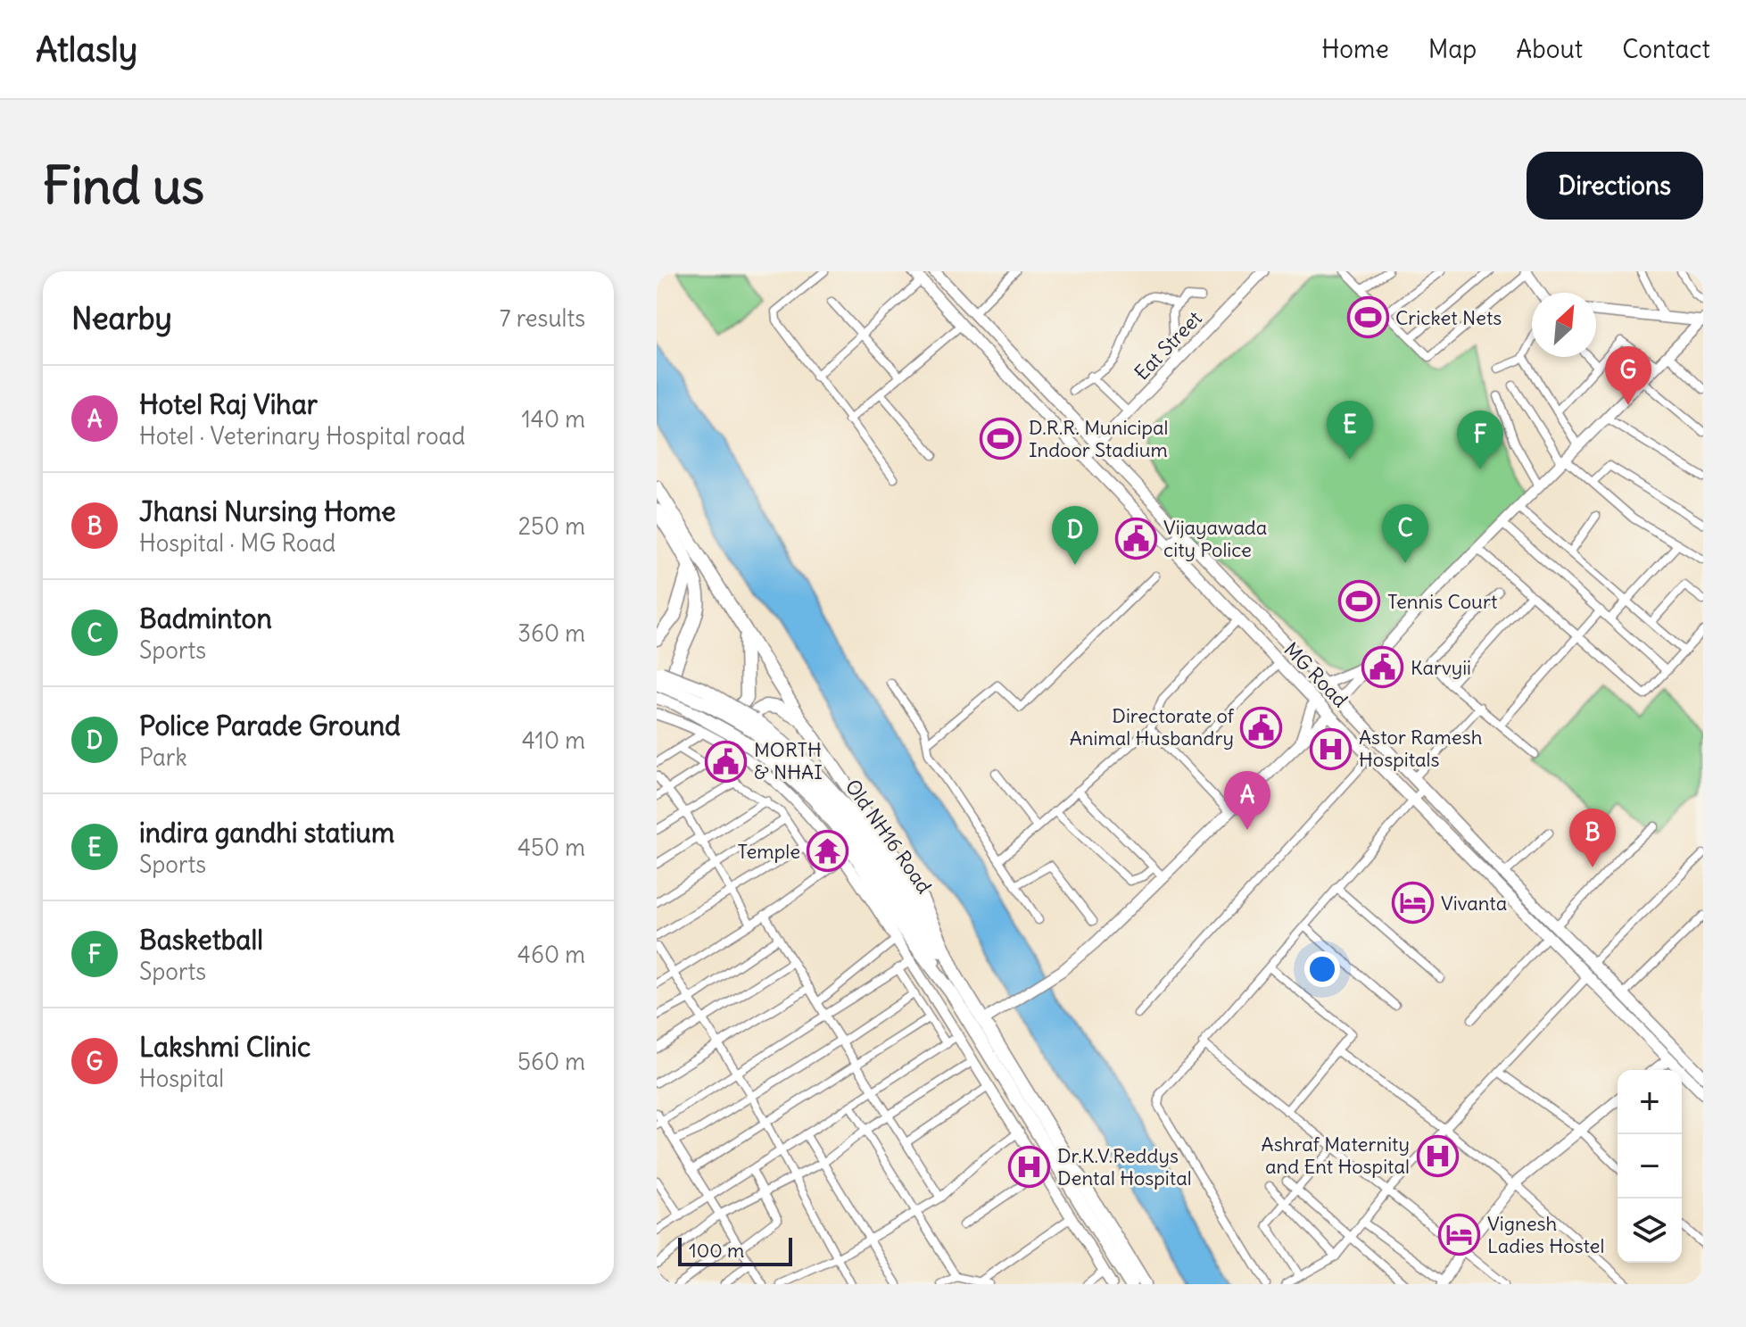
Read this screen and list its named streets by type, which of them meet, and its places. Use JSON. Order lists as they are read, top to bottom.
{
  "streets": {
    "main road": ["MG Road", "Old NH16 Road"],
    "street": ["Eat Street"]
  },
  "crossings": [
    ["Eat Street", "MG Road"]
  ],
  "places": {
    "sports": ["Cricket Nets", "D.R.R. Municipal Indoor Stadium", "Tennis Court"],
    "public building": [
      "Vijayawada city Police",
      "Karvyii",
      "Directorate of Animal Husbandry",
      "MORTH & NHAI"
    ],
    "hospital": ["Astor Ramesh Hospitals", "Ashraf Maternity and Ent Hospital", "Dr.K.V.Reddys Dental Hospital"],
    "temple": ["Temple"],
    "hotel": ["Vivanta", "Vignesh Ladies Hostel"]
  },
  "scale_bar": "100 m",
  "north": "top right",
  "page": {
    "header": "Atlasly",
    "nav": [
      "Home",
      "Map",
      "About",
      "Contact"
    ],
    "buttons": "Directions",
    "title": "Find us",
    "heading": ["Nearby", "7 results"],
    "pins": [
      "G",
      "E",
      "F",
      "C",
      "D",
      "A",
      "B"
    ],
    "list": [
      {
        "mark": "A",
        "name": "Hotel Raj Vihar",
        "note": "Hotel · Veterinary Hospital road",
        "value": "140 m"
      },
      {
        "mark": "B",
        "name": "Jhansi Nursing Home",
        "note": "Hospital · MG Road",
        "value": "250 m"
      },
      {
        "mark": "C",
        "name": "Badminton",
        "note": "Sports",
        "value": "360 m"
      },
      {
        "mark": "D",
        "name": "Police Parade Ground",
        "note": "Park",
        "value": "410 m"
      },
      {
        "mark": "E",
        "name": "indira gandhi statium",
        "note": "Sports",
        "value": "450 m"
      },
      {
        "mark": "F",
        "name": "Basketball",
        "note": "Sports",
        "value": "460 m"
      },
      {
        "mark": "G",
        "name": "Lakshmi Clinic",
        "note": "Hospital",
        "value": "560 m"
      }
    ],
    "map_buttons": ["+", "−"],
    "scale": "100 m"
  }
}
